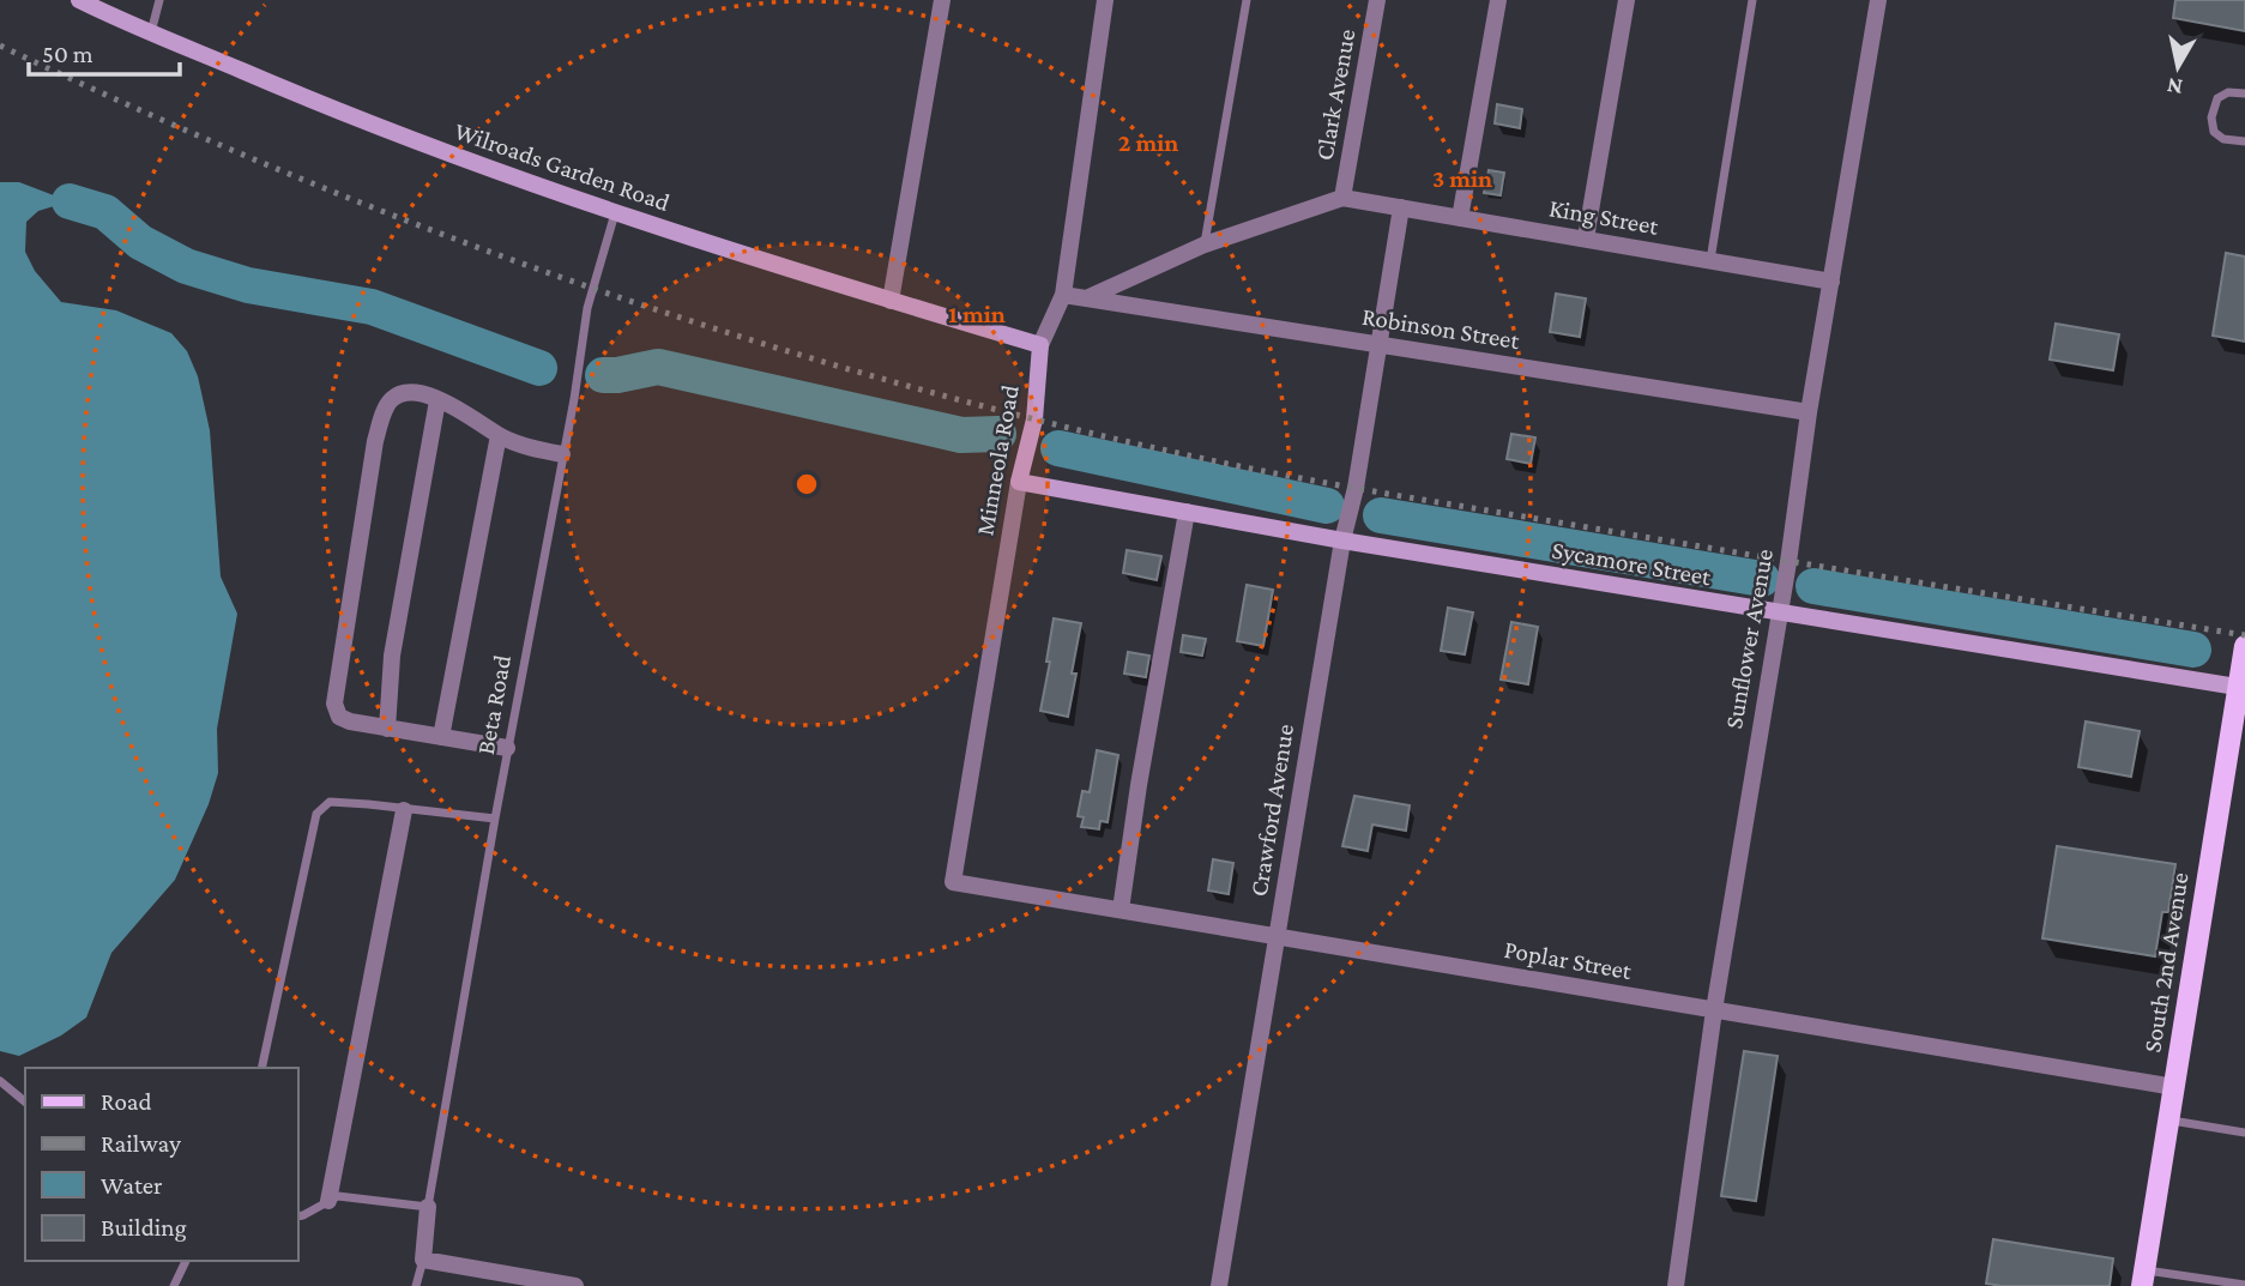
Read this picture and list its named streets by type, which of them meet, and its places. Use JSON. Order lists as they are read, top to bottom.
{
  "streets": {
    "main road": ["South 2nd Avenue"],
    "street": [
      "Clark Avenue",
      "Wilroads Garden Road",
      "King Street",
      "Robinson Street",
      "Minneola Road",
      "Sycamore Street",
      "Sunflower Avenue",
      "Crawford Avenue",
      "Poplar Street"
    ],
    "lane": ["Beta Road"]
  },
  "crossings": [
    ["Clark Avenue", "King Street"],
    ["Wilroads Garden Road", "Minneola Road"],
    ["Wilroads Garden Road", "Beta Road"],
    ["King Street", "Robinson Street"],
    ["King Street", "Sunflower Avenue"],
    ["King Street", "Crawford Avenue"],
    ["Robinson Street", "Minneola Road"],
    ["Robinson Street", "Sunflower Avenue"],
    ["Robinson Street", "Crawford Avenue"],
    ["Minneola Road", "Sycamore Street"],
    ["Minneola Road", "Poplar Street"],
    ["Sycamore Street", "Sunflower Avenue"],
    ["Sycamore Street", "Crawford Avenue"],
    ["Sycamore Street", "South 2nd Avenue"],
    ["Sunflower Avenue", "Poplar Street"],
    ["Crawford Avenue", "Poplar Street"],
    ["Poplar Street", "South 2nd Avenue"]
  ],
  "legend": [
    "Road",
    "Railway",
    "Water",
    "Building"
  ],
  "scale_bar": "50 m",
  "north": "bottom",
  "rings": ["2 min", "3 min", "1 min"]
}
